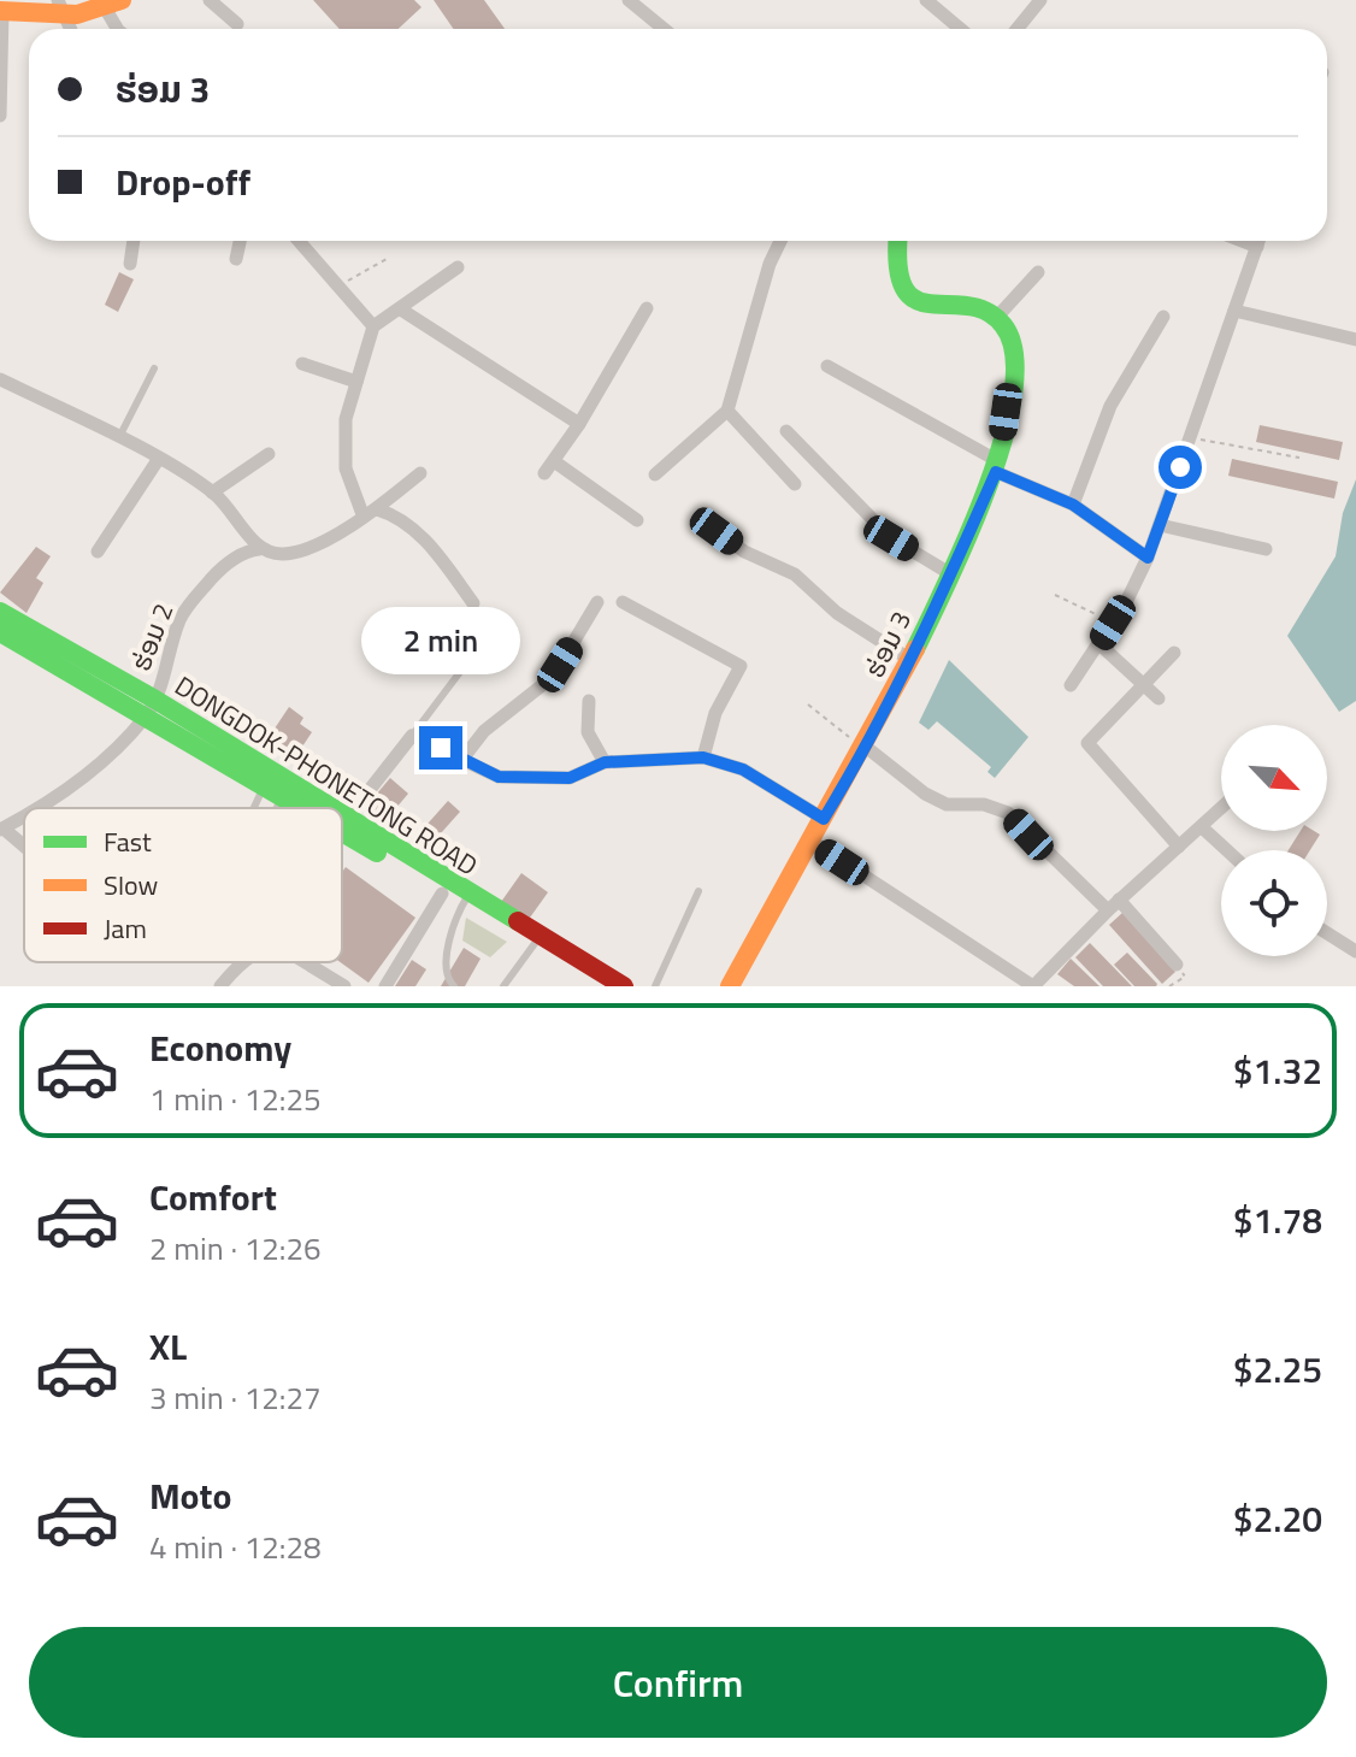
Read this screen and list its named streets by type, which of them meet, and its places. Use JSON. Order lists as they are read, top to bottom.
{
  "streets": {
    "main road": ["ຮ່ອມ 3", "DONGDOK-PHONETONG ROAD"],
    "street": ["ຮ່ອມ 2"]
  },
  "crossings": [
    ["ຮ່ອມ 2", "DONGDOK-PHONETONG ROAD"]
  ],
  "legend": ["Fast", "Slow", "Jam"],
  "north": "bottom right",
  "page": {
    "banner": ["ຮ່ອມ 3", "Drop-off"],
    "bubble": "2 min",
    "list": [
      {
        "name": "Economy",
        "note": "1 min · 12:25",
        "value": "$1.32"
      },
      {
        "name": "Comfort",
        "note": "2 min · 12:26",
        "value": "$1.78"
      },
      {
        "name": "XL",
        "note": "3 min · 12:27",
        "value": "$2.25"
      },
      {
        "name": "Moto",
        "note": "4 min · 12:28",
        "value": "$2.20"
      }
    ],
    "buttons": "Confirm"
  }
}
